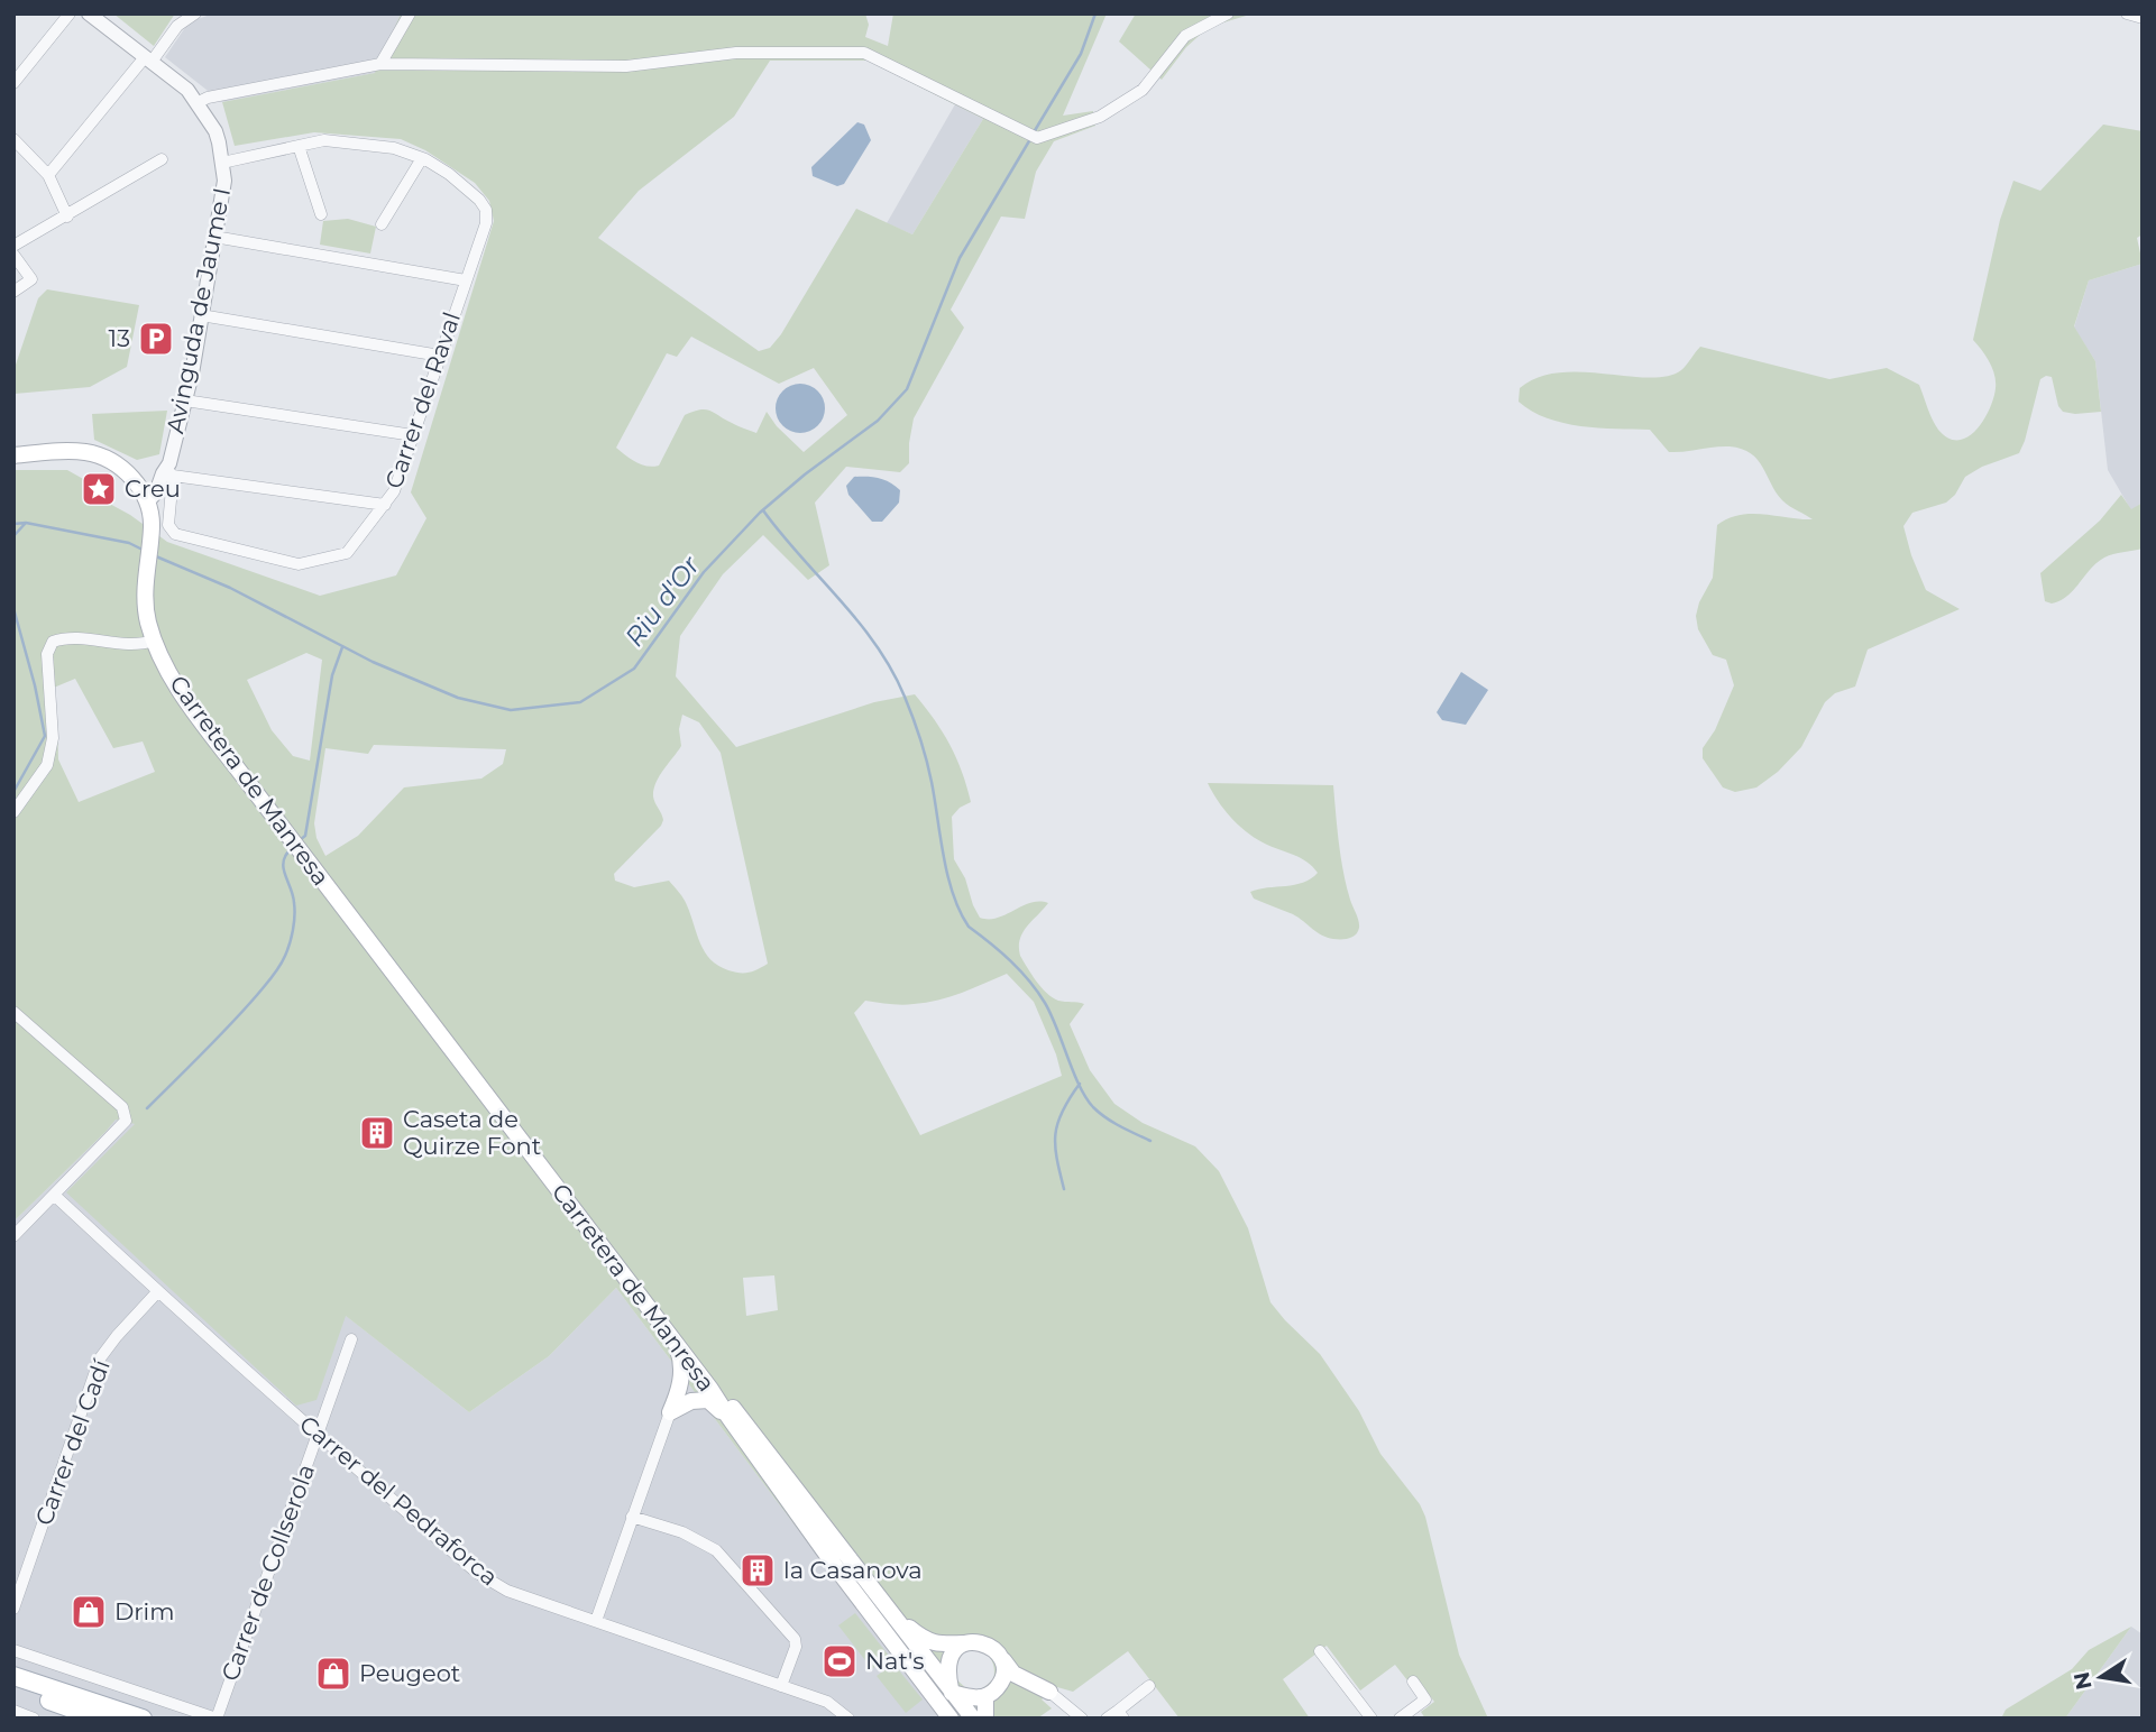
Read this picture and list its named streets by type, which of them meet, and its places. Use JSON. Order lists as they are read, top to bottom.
{
  "streets": {
    "main road": ["Carretera de Manresa"],
    "street": [
      "Avinguda de Jaume I",
      "Carrer del Raval",
      "Carrer del Cadí",
      "Carrer del Pedraforca",
      "Carrer de Collserola"
    ]
  },
  "crossings": [
    ["Avinguda de Jaume I", "Carrer del Raval"],
    ["Carrer del Cadí", "Carrer del Pedraforca"],
    ["Carrer del Pedraforca", "Carrer de Collserola"]
  ],
  "water": ["Riu d'Or"],
  "places": {
    "parking": ["13"],
    "place": ["Creu"],
    "building": ["Caseta de Quirze Font", "la Casanova"],
    "shop": ["Drim", "Peugeot"],
    "sports": ["Nat's"]
  },
  "north": "left"
}
